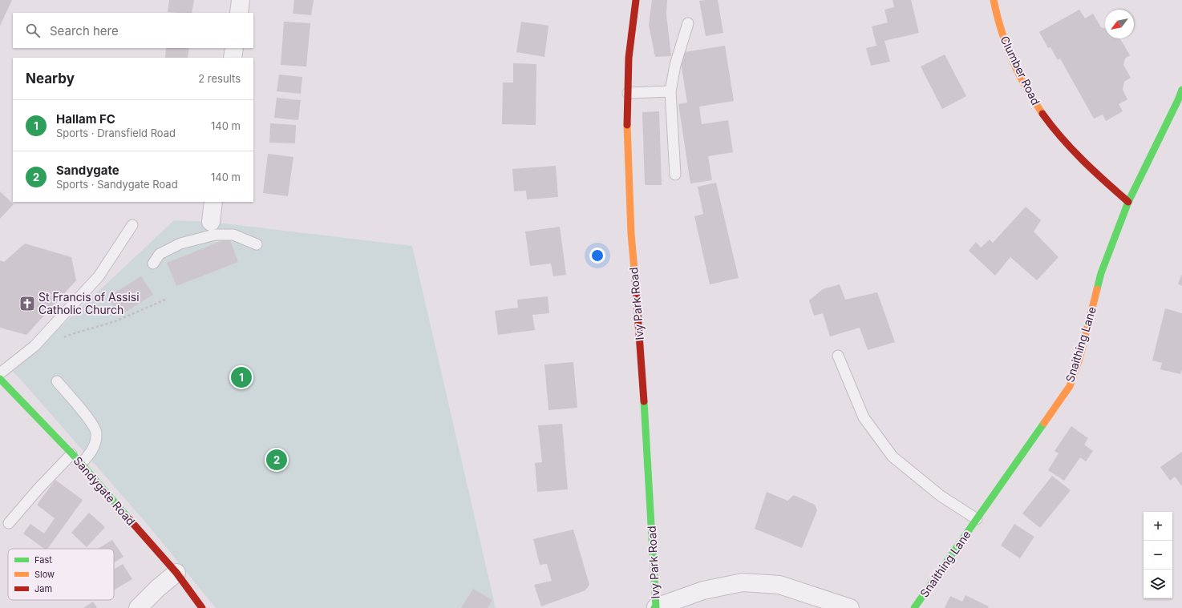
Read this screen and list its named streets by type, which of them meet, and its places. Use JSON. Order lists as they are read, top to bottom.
{
  "streets": {
    "street": [
      "Clumber Road",
      "Ivy Park Road",
      "Snaithing Lane",
      "Sandygate Road"
    ]
  },
  "crossings": [
    ["Clumber Road", "Snaithing Lane"]
  ],
  "places": {
    "church": ["St Francis of Assisi Catholic Church"]
  },
  "legend": ["Fast", "Slow", "Jam"],
  "north": "bottom left",
  "page": {
    "search": "Search here",
    "heading": ["Nearby", "2 results"],
    "list": [
      {
        "mark": "1",
        "name": "Hallam FC",
        "note": "Sports · Dransfield Road",
        "value": "140 m"
      },
      {
        "mark": "2",
        "name": "Sandygate",
        "note": "Sports · Sandygate Road",
        "value": "140 m"
      }
    ],
    "pins": ["1", "2"],
    "map_buttons": ["+", "−"]
  }
}
